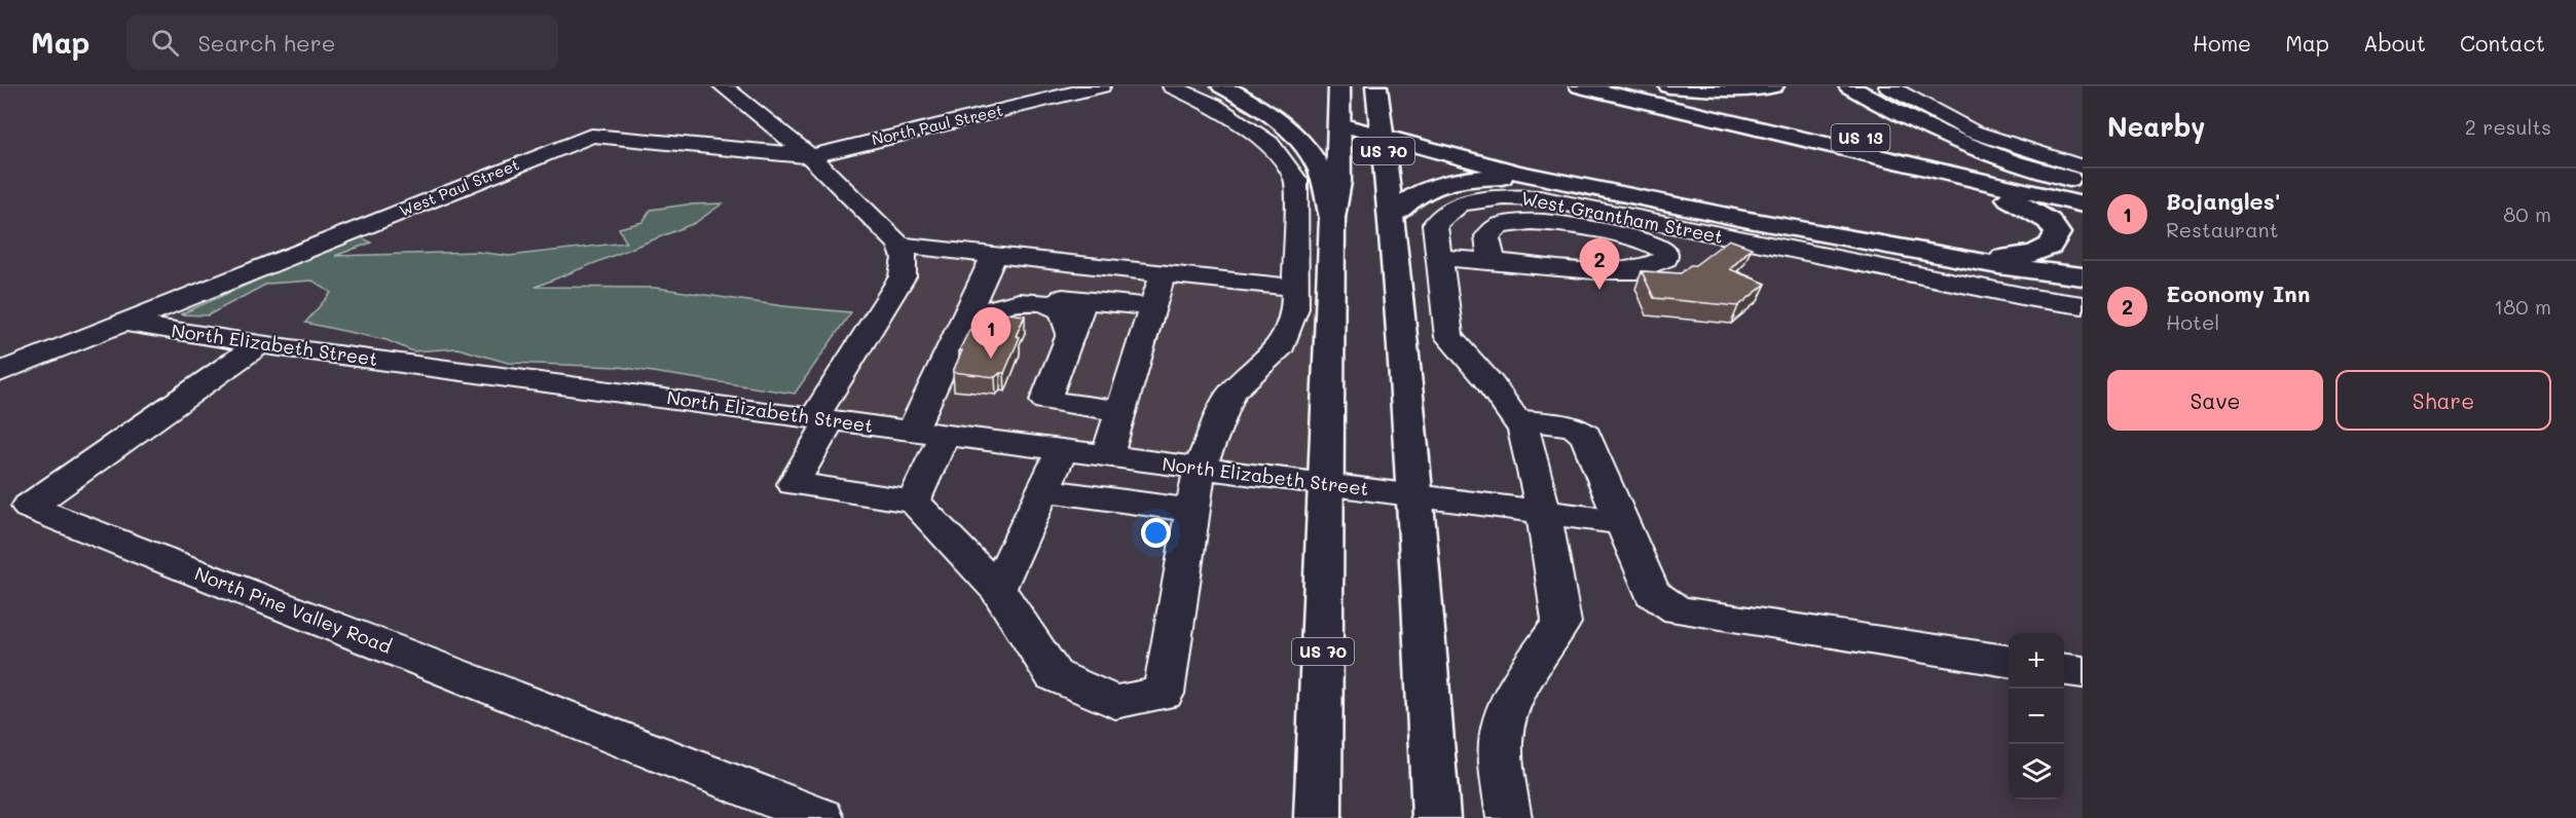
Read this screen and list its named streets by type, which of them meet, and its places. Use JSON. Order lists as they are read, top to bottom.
{
  "streets": {
    "main road": ["US 13", "US 70"],
    "street": [
      "North Paul Street",
      "West Paul Street",
      "West Grantham Street",
      "North Elizabeth Street",
      "North Pine Valley Road"
    ]
  },
  "crossings": [
    ["North Paul Street", "West Paul Street"],
    ["US 70", "North Elizabeth Street"],
    ["West Paul Street", "North Elizabeth Street"],
    ["West Grantham Street", "North Elizabeth Street"],
    ["North Elizabeth Street", "North Pine Valley Road"]
  ],
  "page": {
    "header": "Map",
    "search": "Search here",
    "nav": [
      "Home",
      "Map",
      "About",
      "Contact"
    ],
    "heading": ["Nearby", "2 results"],
    "list": [
      {
        "mark": "1",
        "name": "Bojangles'",
        "note": "Restaurant",
        "value": "80 m"
      },
      {
        "mark": "2",
        "name": "Economy Inn",
        "note": "Hotel",
        "value": "180 m"
      }
    ],
    "pins": ["2", "1"],
    "buttons": ["Save", "Share"],
    "map_buttons": ["+", "−"]
  }
}
